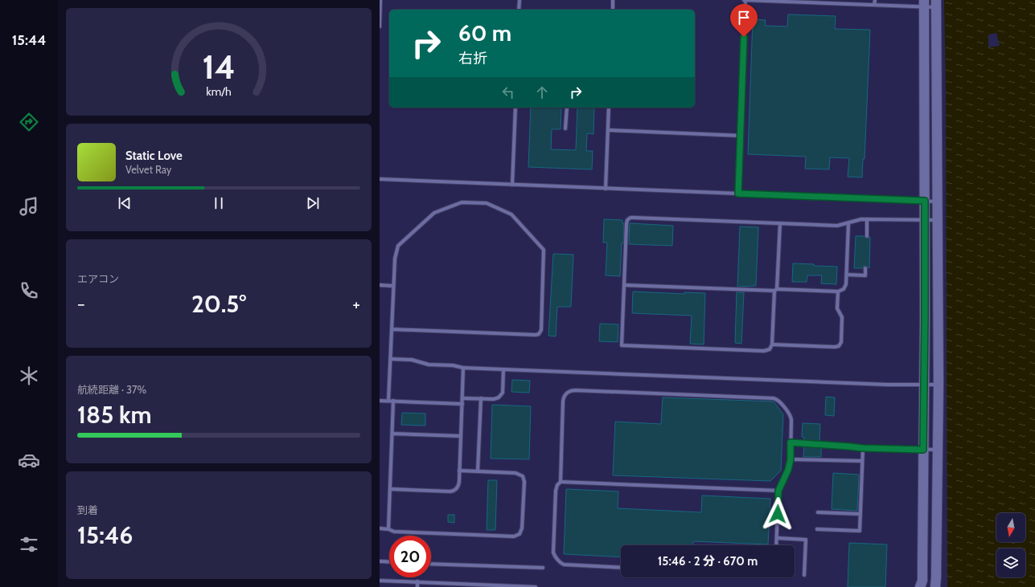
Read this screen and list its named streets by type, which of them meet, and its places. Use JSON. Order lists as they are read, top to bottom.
{
  "north": "bottom",
  "page": {
    "tabs": "15:44",
    "turn": ["60 m", "右折"],
    "song": ["Static Love", "Velvet Ray"],
    "tile": [
      "エアコン",
      ["航続距離 · 37%", "185 km"],
      ["到着", "15:46"]
    ],
    "heat": ["−", "20.5°", "+"],
    "limit": "20",
    "trip": "15:46 · 2 分 · 670 m",
    "gauge": ["14", "km/h"]
  }
}
